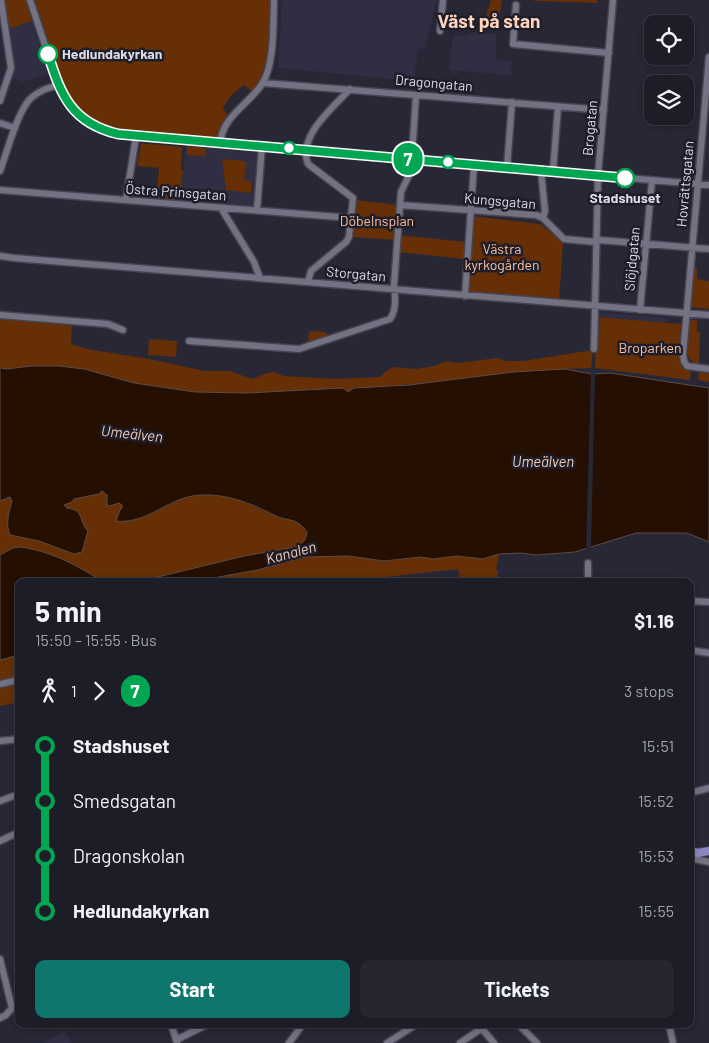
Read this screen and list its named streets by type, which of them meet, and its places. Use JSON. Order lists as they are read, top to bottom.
{
  "streets": {
    "street": [
      "Dragongatan",
      "Brogatan",
      "Hovrättsgatan",
      "Östra Prinsgatan",
      "Kungsgatan",
      "Slöjdgatan",
      "Storgatan"
    ]
  },
  "crossings": [
    ["Dragongatan", "Brogatan"],
    ["Brogatan", "Kungsgatan"],
    ["Brogatan", "Storgatan"],
    ["Hovrättsgatan", "Kungsgatan"],
    ["Hovrättsgatan", "Storgatan"],
    ["Kungsgatan", "Slöjdgatan"],
    ["Slöjdgatan", "Storgatan"]
  ],
  "districts": ["Väst på stan"],
  "water": ["Umeälven", "Kanalen"],
  "parks": ["Döbelnsplan", "Västra kyrkogården", "Broparken"],
  "places": ["Hedlundakyrkan", "Stadshuset"],
  "lines": ["bus line 7"],
  "page": {
    "on_map": "7",
    "heading": ["5 min", "15:50 – 15:55 · Bus", "$1.16"],
    "legs": ["1", "7", "3 stops"],
    "list": [
      {
        "name": "Stadshuset",
        "value": "15:51"
      },
      {
        "name": "Smedsgatan",
        "value": "15:52"
      },
      {
        "name": "Dragonskolan",
        "value": "15:53"
      },
      {
        "name": "Hedlundakyrkan",
        "value": "15:55"
      }
    ],
    "buttons": ["Start", "Tickets"]
  }
}
